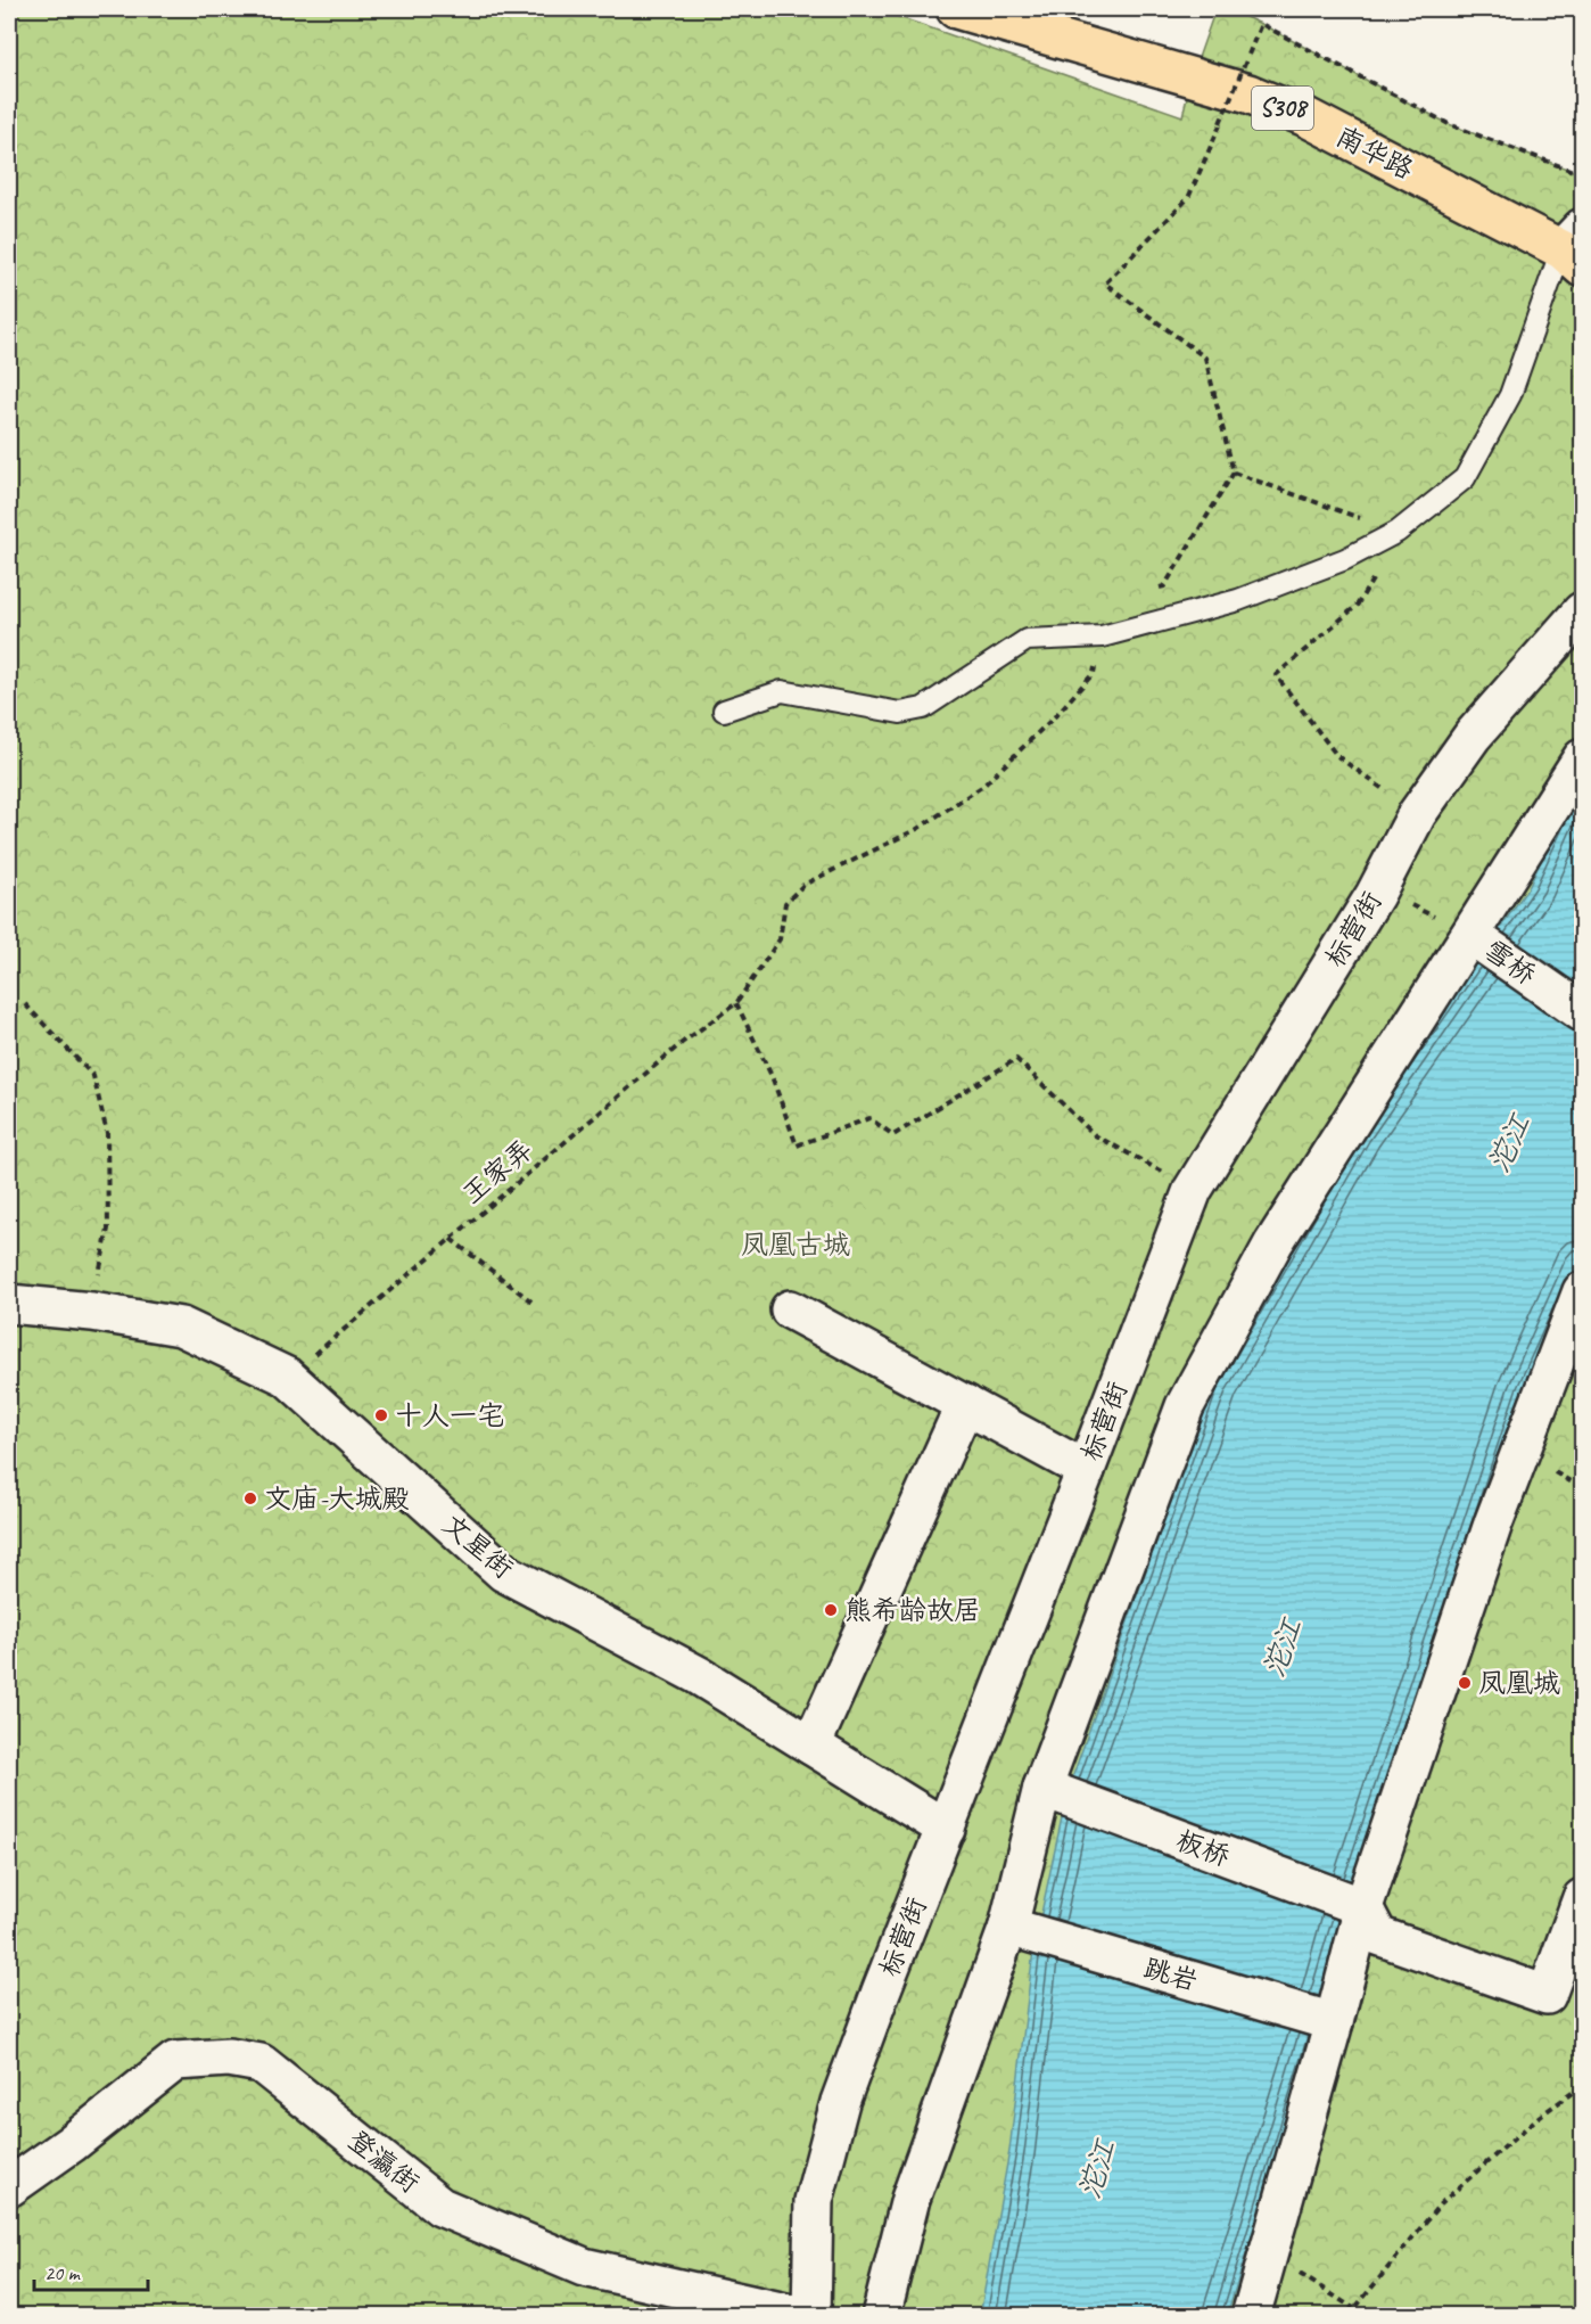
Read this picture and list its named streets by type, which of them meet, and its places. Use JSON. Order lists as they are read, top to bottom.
{
  "streets": {
    "main road": ["S308", "南华路"],
    "street": [
      "标营街",
      "雪桥",
      "文星街",
      "板桥",
      "跳岩",
      "登瀛街"
    ],
    "path": ["王家弄"]
  },
  "crossings": [
    ["标营街", "文星街"],
    ["王家弄", "文星街"]
  ],
  "water": ["沱江"],
  "parks": ["凤凰古城"],
  "places": [
    "十人一宅",
    "文庙-大城殿",
    "熊希龄故居",
    "凤凰城"
  ],
  "scale_bar": "20 m"
}
